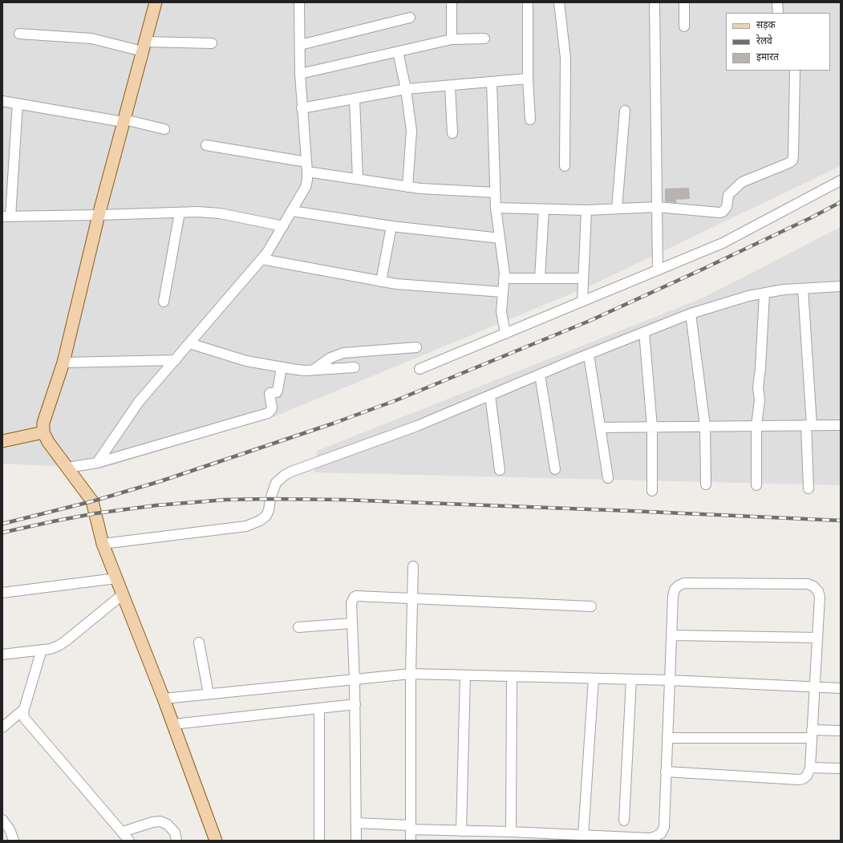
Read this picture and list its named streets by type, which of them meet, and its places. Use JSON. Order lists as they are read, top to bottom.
{
  "legend": ["सड़क", "रेलवे", "इमारत"]
}
